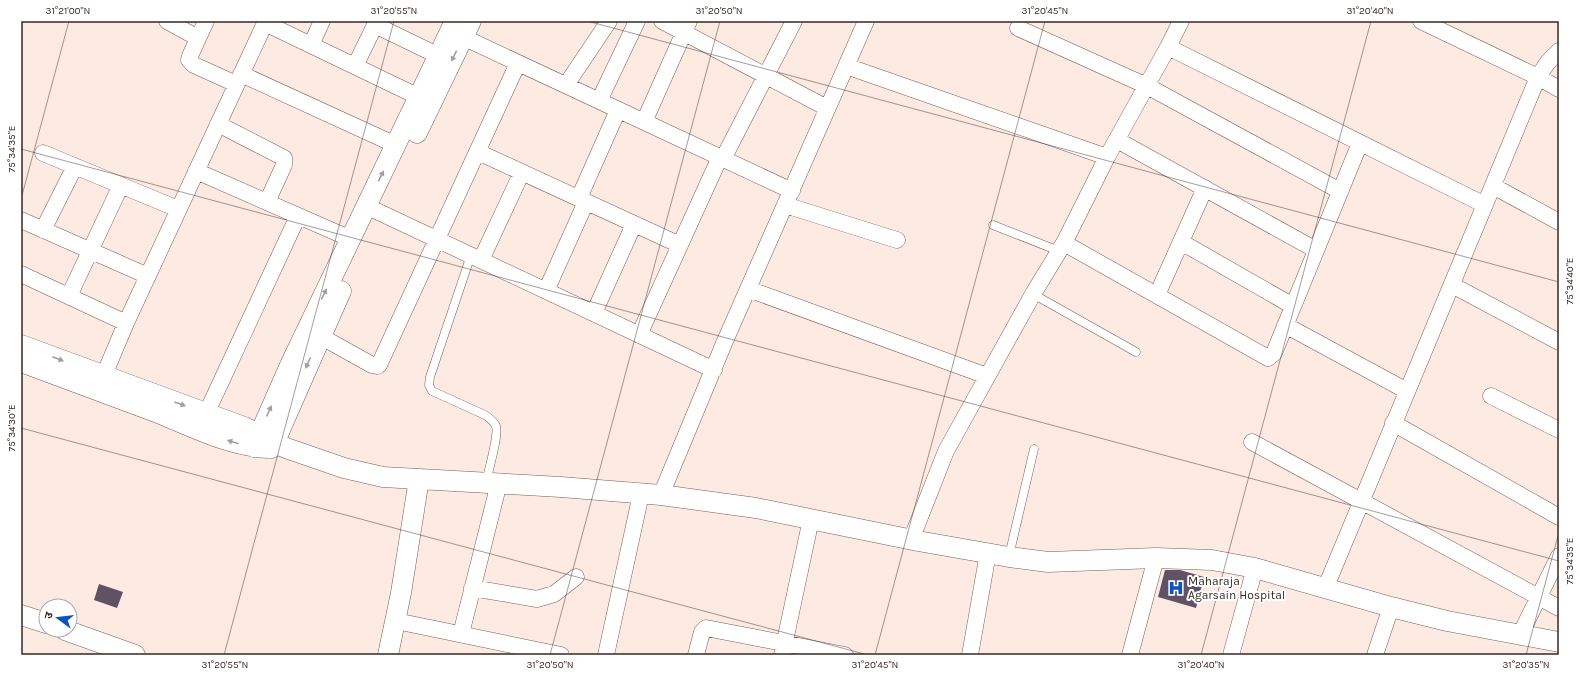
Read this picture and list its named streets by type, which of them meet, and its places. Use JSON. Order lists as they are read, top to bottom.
{
  "places": {
    "hospital": ["Maharaja Agarsain Hospital"]
  },
  "north": "left",
  "coordinates": [
    "31°21'00\"N",
    "31°20'55\"N",
    "31°20'50\"N",
    "31°20'45\"N",
    "31°20'40\"N",
    "75°34'35\"E",
    "75°34'40\"E",
    "75°34'30\"E",
    "31°20'35\"N"
  ]
}
